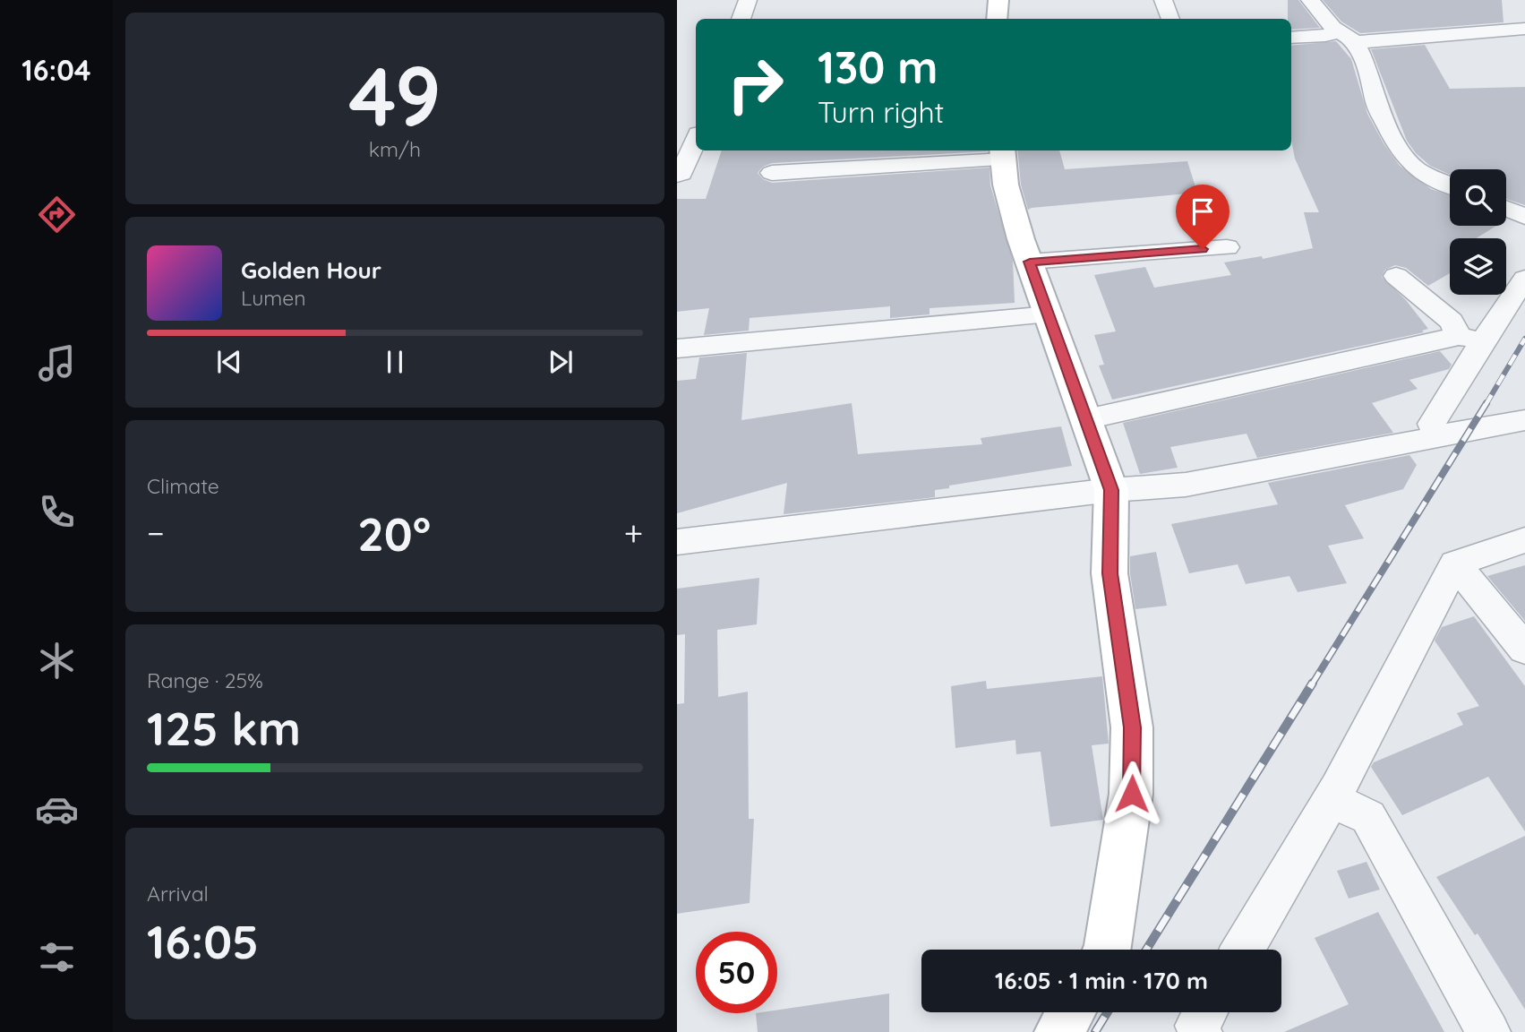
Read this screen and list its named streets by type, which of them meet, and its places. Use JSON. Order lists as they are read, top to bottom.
{
  "page": {
    "tabs": "16:04",
    "tile": [
      ["49", "km/h"],
      "Climate",
      ["Range · 25%", "125 km"],
      ["Arrival", "16:05"]
    ],
    "turn": ["130 m", "Turn right"],
    "song": ["Golden Hour", "Lumen"],
    "heat": ["−", "20°", "+"],
    "limit": "50",
    "trip": "16:05 · 1 min · 170 m"
  }
}
